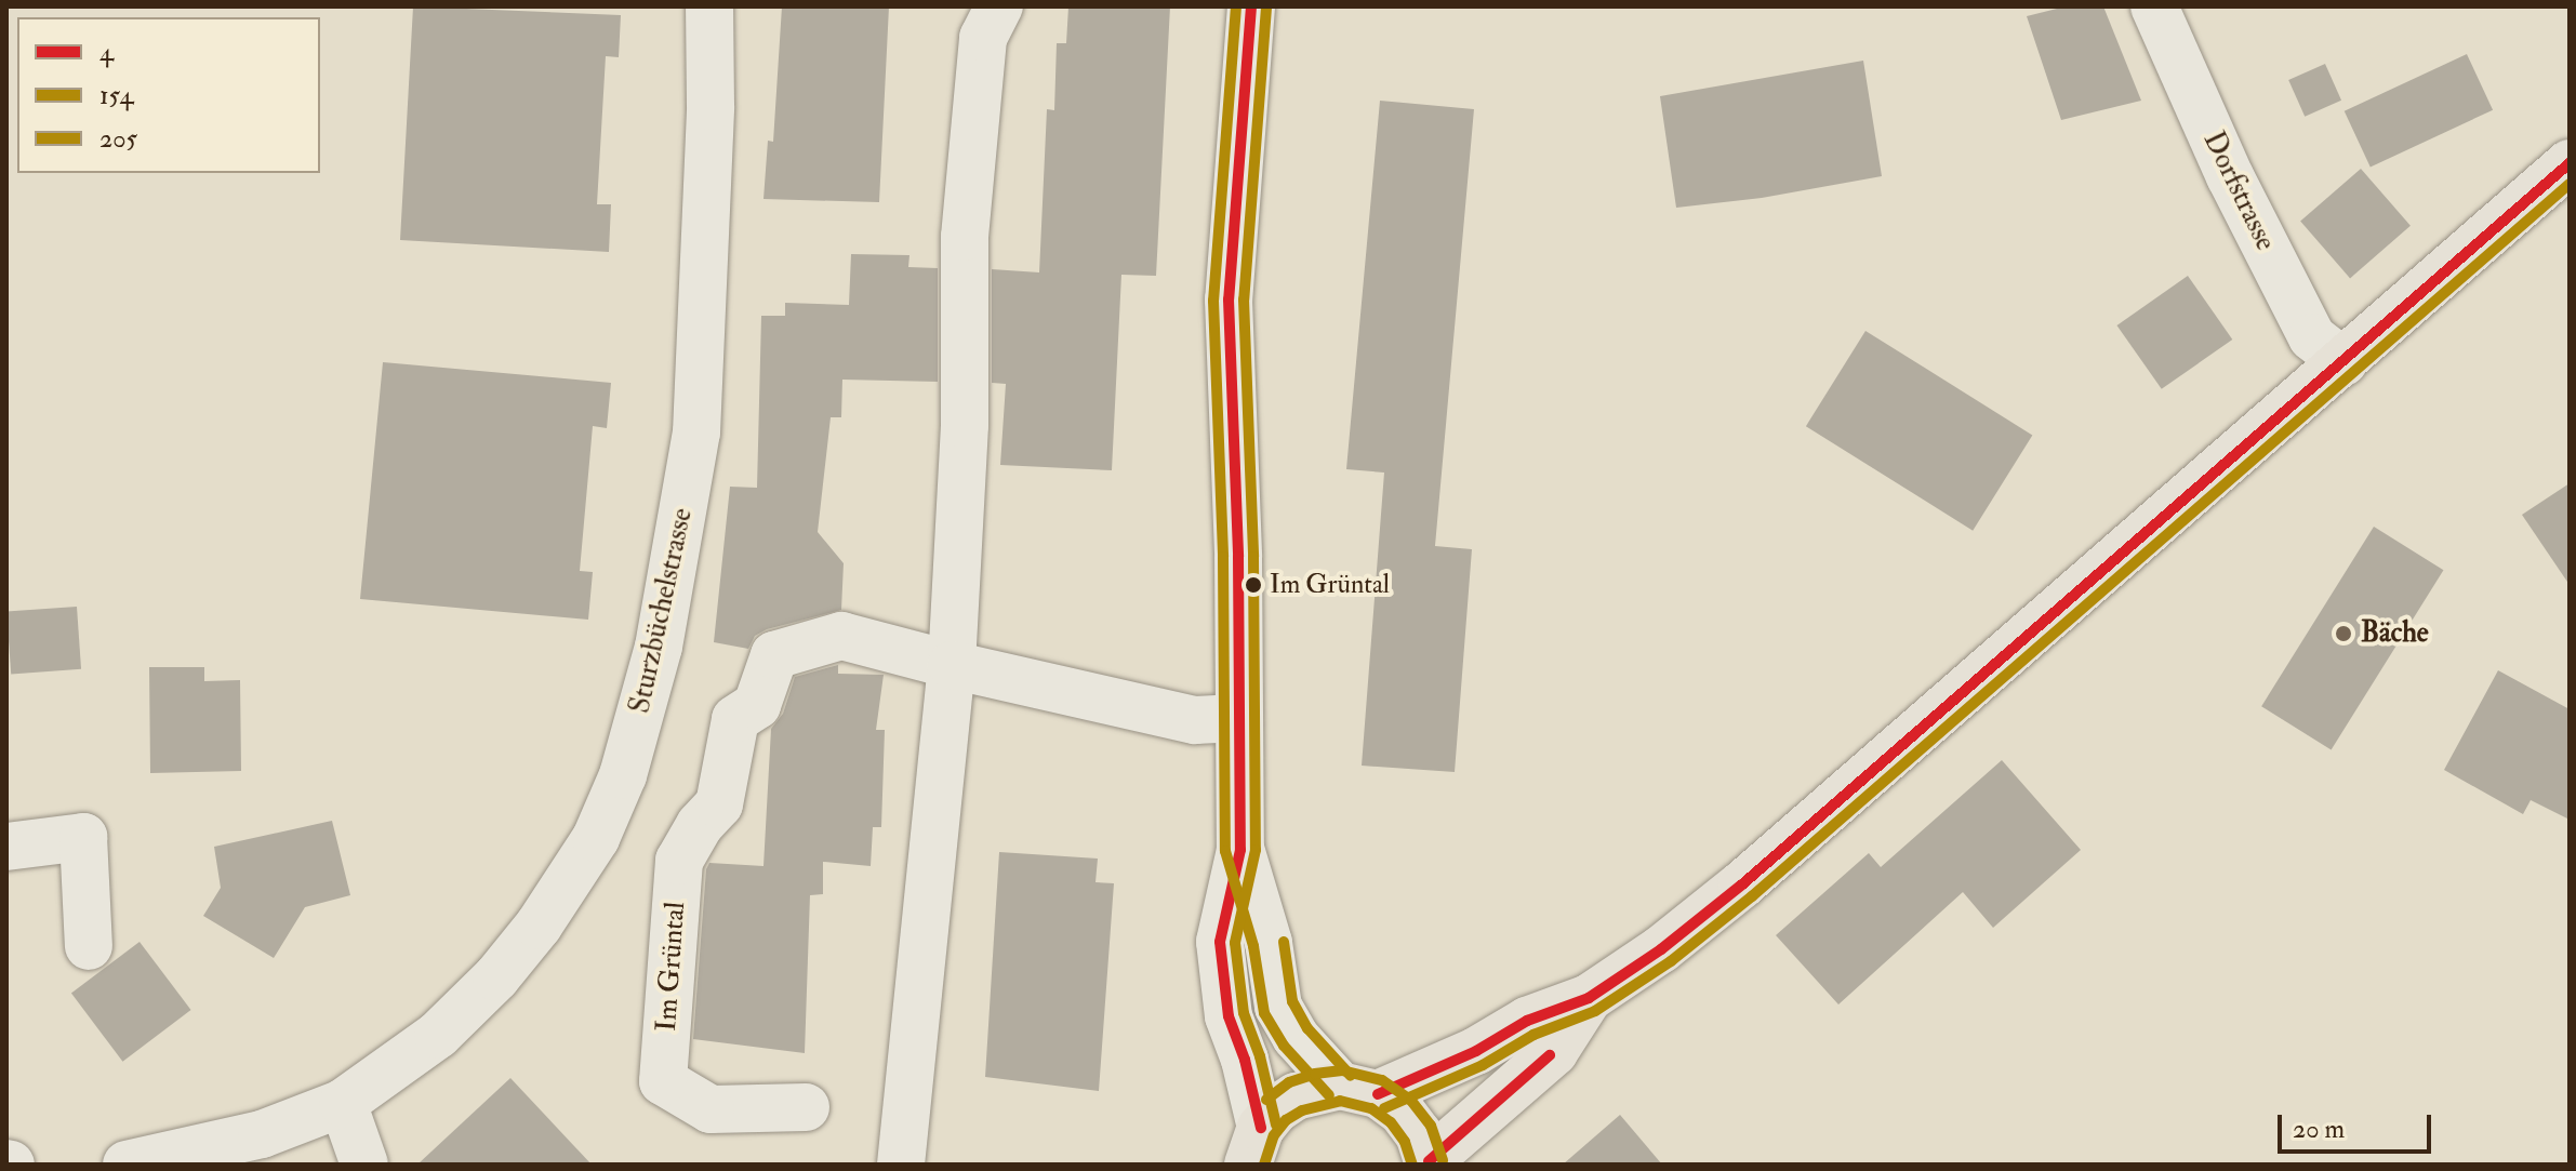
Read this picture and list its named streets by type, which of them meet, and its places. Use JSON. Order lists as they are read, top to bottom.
{
  "streets": {
    "street": ["Dorfstrasse", "Sturzbüchelstrasse", "Im Grüntal"]
  },
  "places": ["Im Grüntal", "Bäche"],
  "lines": ["transit line 4", "transit line 154", "transit line 205"],
  "legend": ["4", "154", "205"],
  "scale_bar": "20 m"
}
